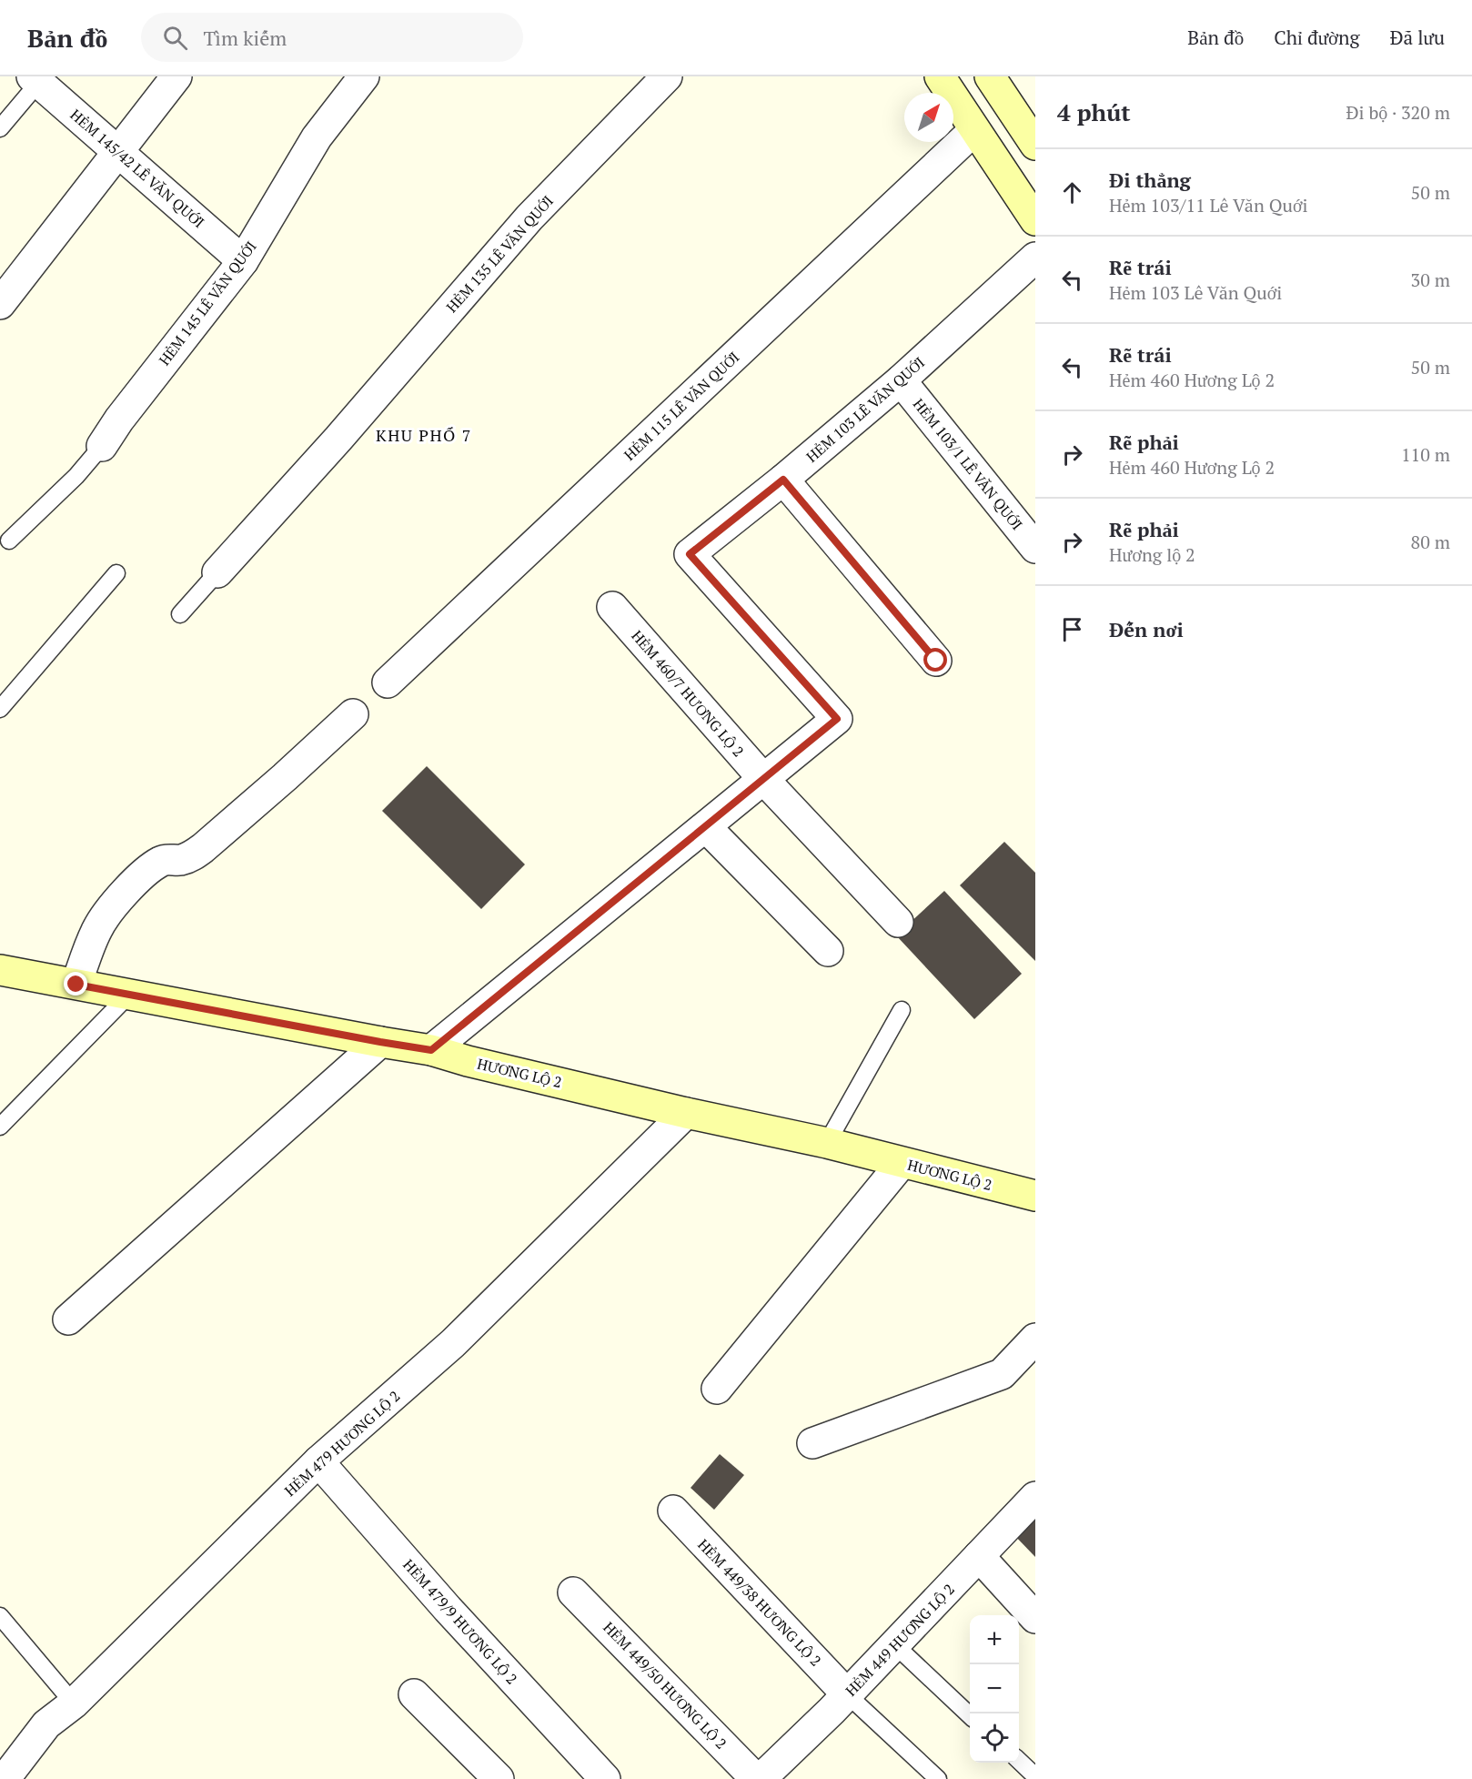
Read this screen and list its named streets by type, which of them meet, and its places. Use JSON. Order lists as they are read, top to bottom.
{
  "streets": {
    "main road": ["HƯƠNG LỘ 2"],
    "street": [
      "HẺM 145/42 LÊ VĂN QUỚI",
      "HẺM 135 LÊ VĂN QUỚI",
      "HẺM 145 LÊ VĂN QUỚI",
      "HẺM 115 LÊ VĂN QUỚI",
      "HẺM 103 LÊ VĂN QUỚI",
      "HẺM 103/1 LÊ VĂN QUỚI",
      "HẺM 460/7 HƯƠNG LỘ 2",
      "HẺM 479 HƯƠNG LỘ 2",
      "HẺM 449/38 HƯƠNG LỘ 2",
      "HẺM 479/9 HƯƠNG LỘ 2",
      "HẺM 449 HƯƠNG LỘ 2",
      "HẺM 449/50 HƯƠNG LỘ 2"
    ]
  },
  "crossings": [
    ["HẺM 145/42 LÊ VĂN QUỚI", "HẺM 145 LÊ VĂN QUỚI"],
    ["HẺM 103 LÊ VĂN QUỚI", "HẺM 103/1 LÊ VĂN QUỚI"],
    ["HẺM 103 LÊ VĂN QUỚI", "HẺM 460/7 HƯƠNG LỘ 2"],
    ["HƯƠNG LỘ 2", "HẺM 479 HƯƠNG LỘ 2"],
    ["HẺM 479 HƯƠNG LỘ 2", "HẺM 479/9 HƯƠNG LỘ 2"],
    ["HẺM 449/38 HƯƠNG LỘ 2", "HẺM 449 HƯƠNG LỘ 2"]
  ],
  "districts": ["KHU PHỐ 7"],
  "north": "top right",
  "page": {
    "header": "Bản đồ",
    "search": "Tìm kiếm",
    "nav": ["Bản đồ", "Chỉ đường", "Đã lưu"],
    "heading": ["4 phút", "Đi bộ · 320 m"],
    "list": [
      ["Đi thẳng", "Hẻm 103/11 Lê Văn Quới", "50 m"],
      ["Rẽ trái", "Hẻm 103 Lê Văn Quới", "30 m"],
      ["Rẽ trái", "Hẻm 460 Hương Lộ 2", "50 m"],
      ["Rẽ phải", "Hẻm 460 Hương Lộ 2", "110 m"],
      ["Rẽ phải", "Hương lộ 2", "80 m"],
      "Đến nơi"
    ],
    "map_buttons": ["+", "−"]
  }
}
